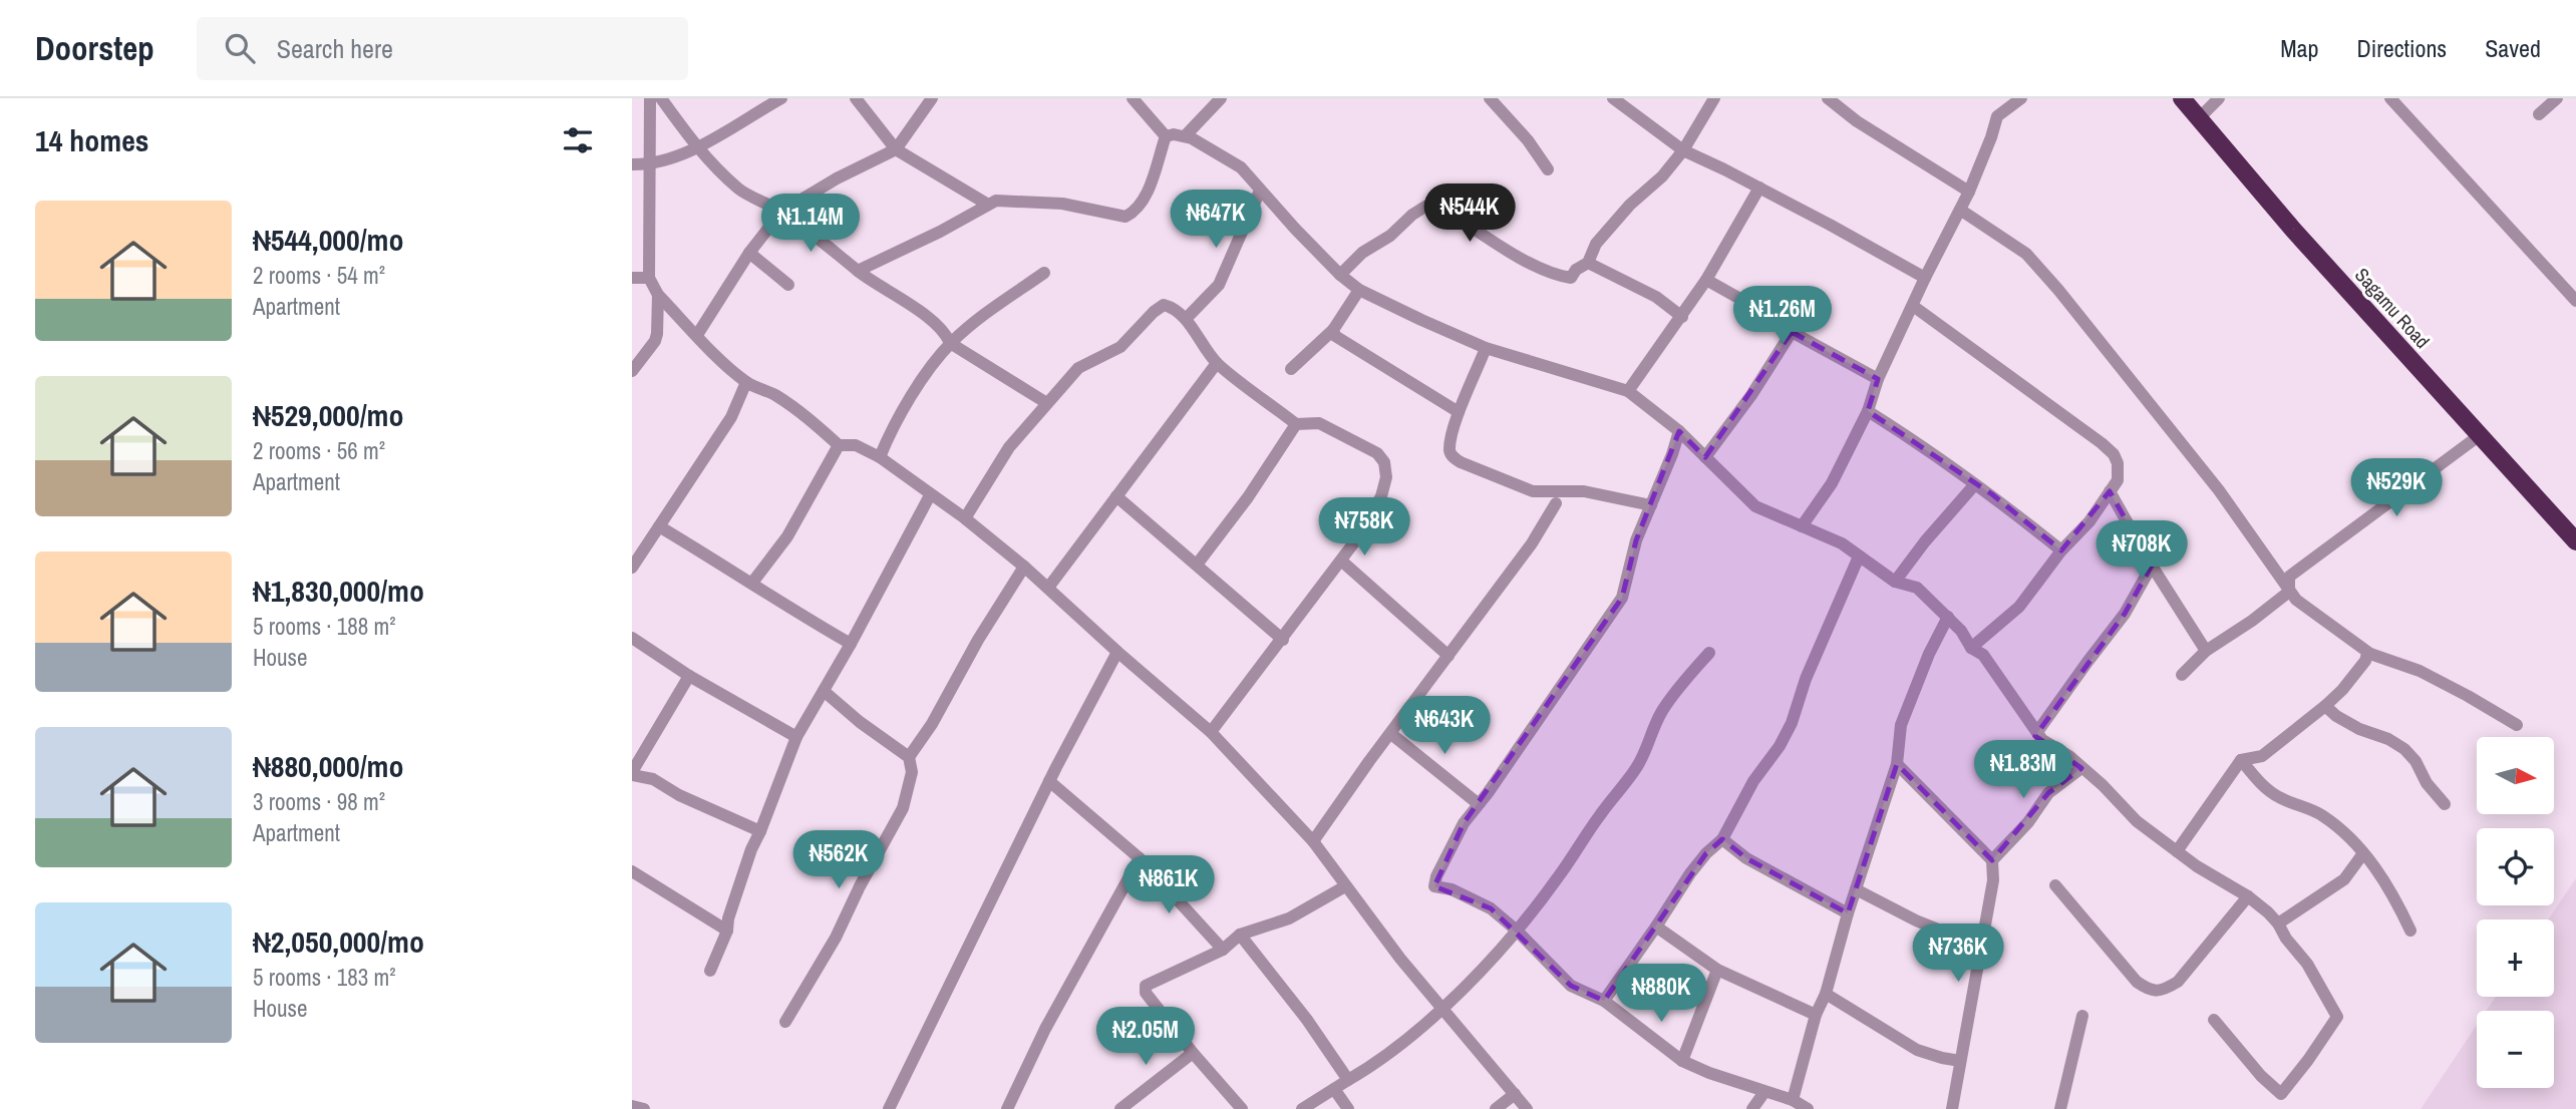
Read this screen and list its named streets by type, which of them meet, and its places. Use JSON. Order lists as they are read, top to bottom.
{
  "streets": {
    "highway": ["Sagamu Road"]
  },
  "north": "right",
  "page": {
    "header": "Doorstep",
    "search": "Search here",
    "nav": ["Map", "Directions", "Saved"],
    "heading": "14 homes",
    "list": [
      {
        "name": "₦544,000/mo",
        "note": "2 rooms · 54 m² · Apartment"
      },
      {
        "name": "₦529,000/mo",
        "note": "2 rooms · 56 m² · Apartment"
      },
      {
        "name": "₦1,830,000/mo",
        "note": "5 rooms · 188 m² · House"
      },
      {
        "name": "₦880,000/mo",
        "note": "3 rooms · 98 m² · Apartment"
      },
      {
        "name": "₦2,050,000/mo",
        "note": "5 rooms · 183 m² · House"
      }
    ],
    "price": [
      "₦544K",
      "₦647K",
      "₦1.14M",
      "₦1.26M",
      "₦529K",
      "₦758K",
      "₦708K",
      "₦643K",
      "₦1.83M",
      "₦562K",
      "₦861K",
      "₦736K",
      "₦880K",
      "₦2.05M"
    ],
    "map_buttons": ["+", "−"]
  }
}
